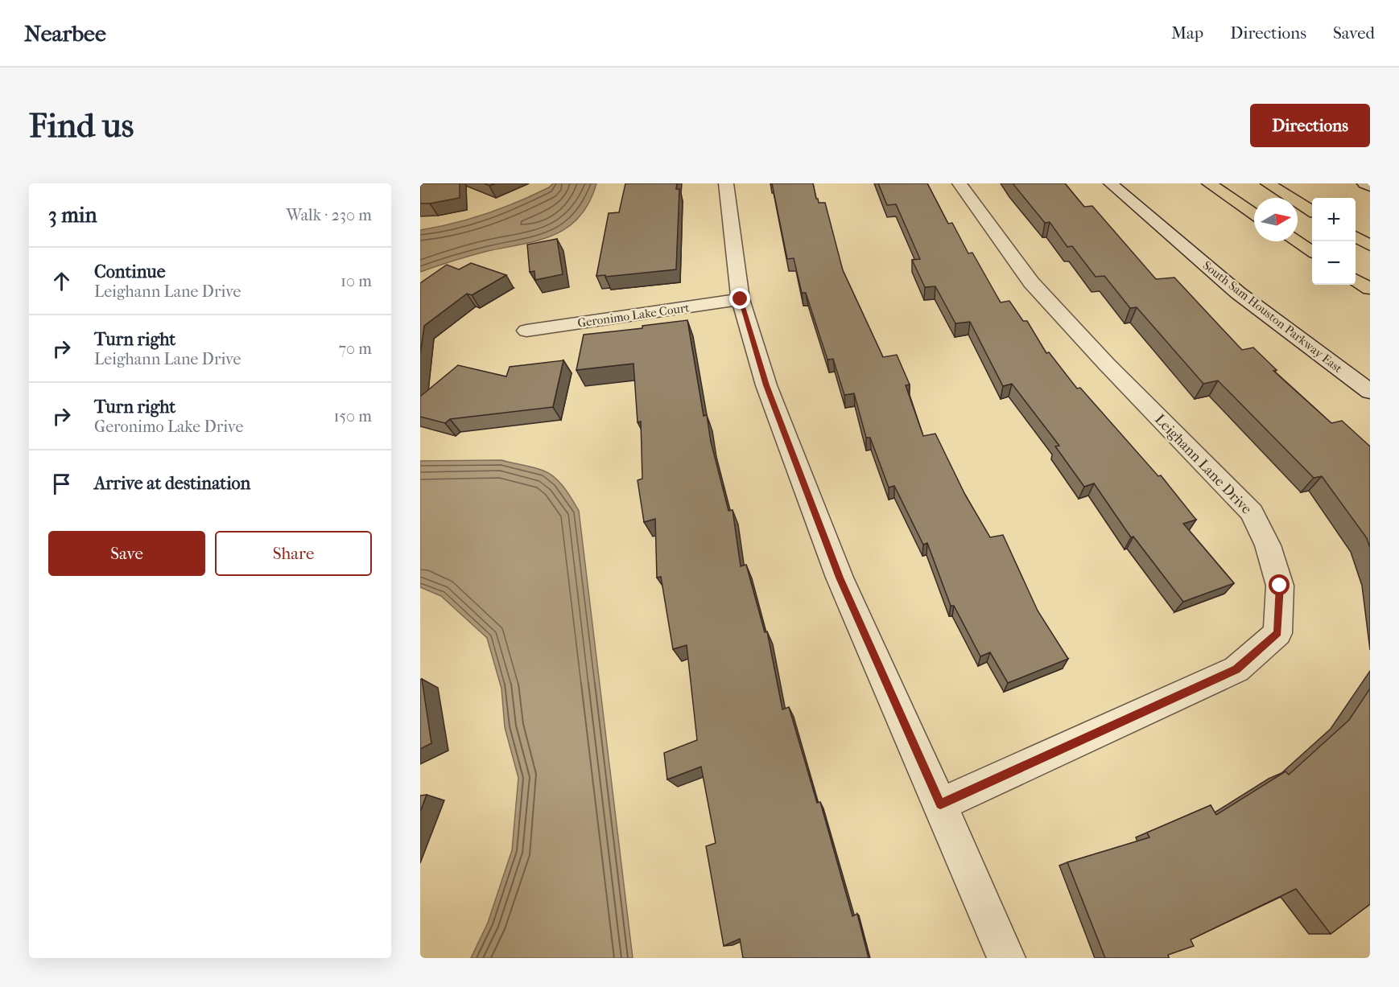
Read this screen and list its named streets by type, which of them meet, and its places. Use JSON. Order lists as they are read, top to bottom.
{
  "streets": {
    "street": ["Geronimo Lake Court", "South Sam Houston Parkway East", "Leighann Lane Drive"]
  },
  "north": "right",
  "page": {
    "header": "Nearbee",
    "nav": ["Map", "Directions", "Saved"],
    "buttons": [
      "Directions",
      ["Save", "Share"]
    ],
    "title": "Find us",
    "heading": ["3 min", "Walk · 230 m"],
    "map_buttons": ["+", "−"],
    "list": [
      ["Continue", "Leighann Lane Drive", "10 m"],
      ["Turn right", "Leighann Lane Drive", "70 m"],
      ["Turn right", "Geronimo Lake Drive", "150 m"],
      "Arrive at destination"
    ]
  }
}
